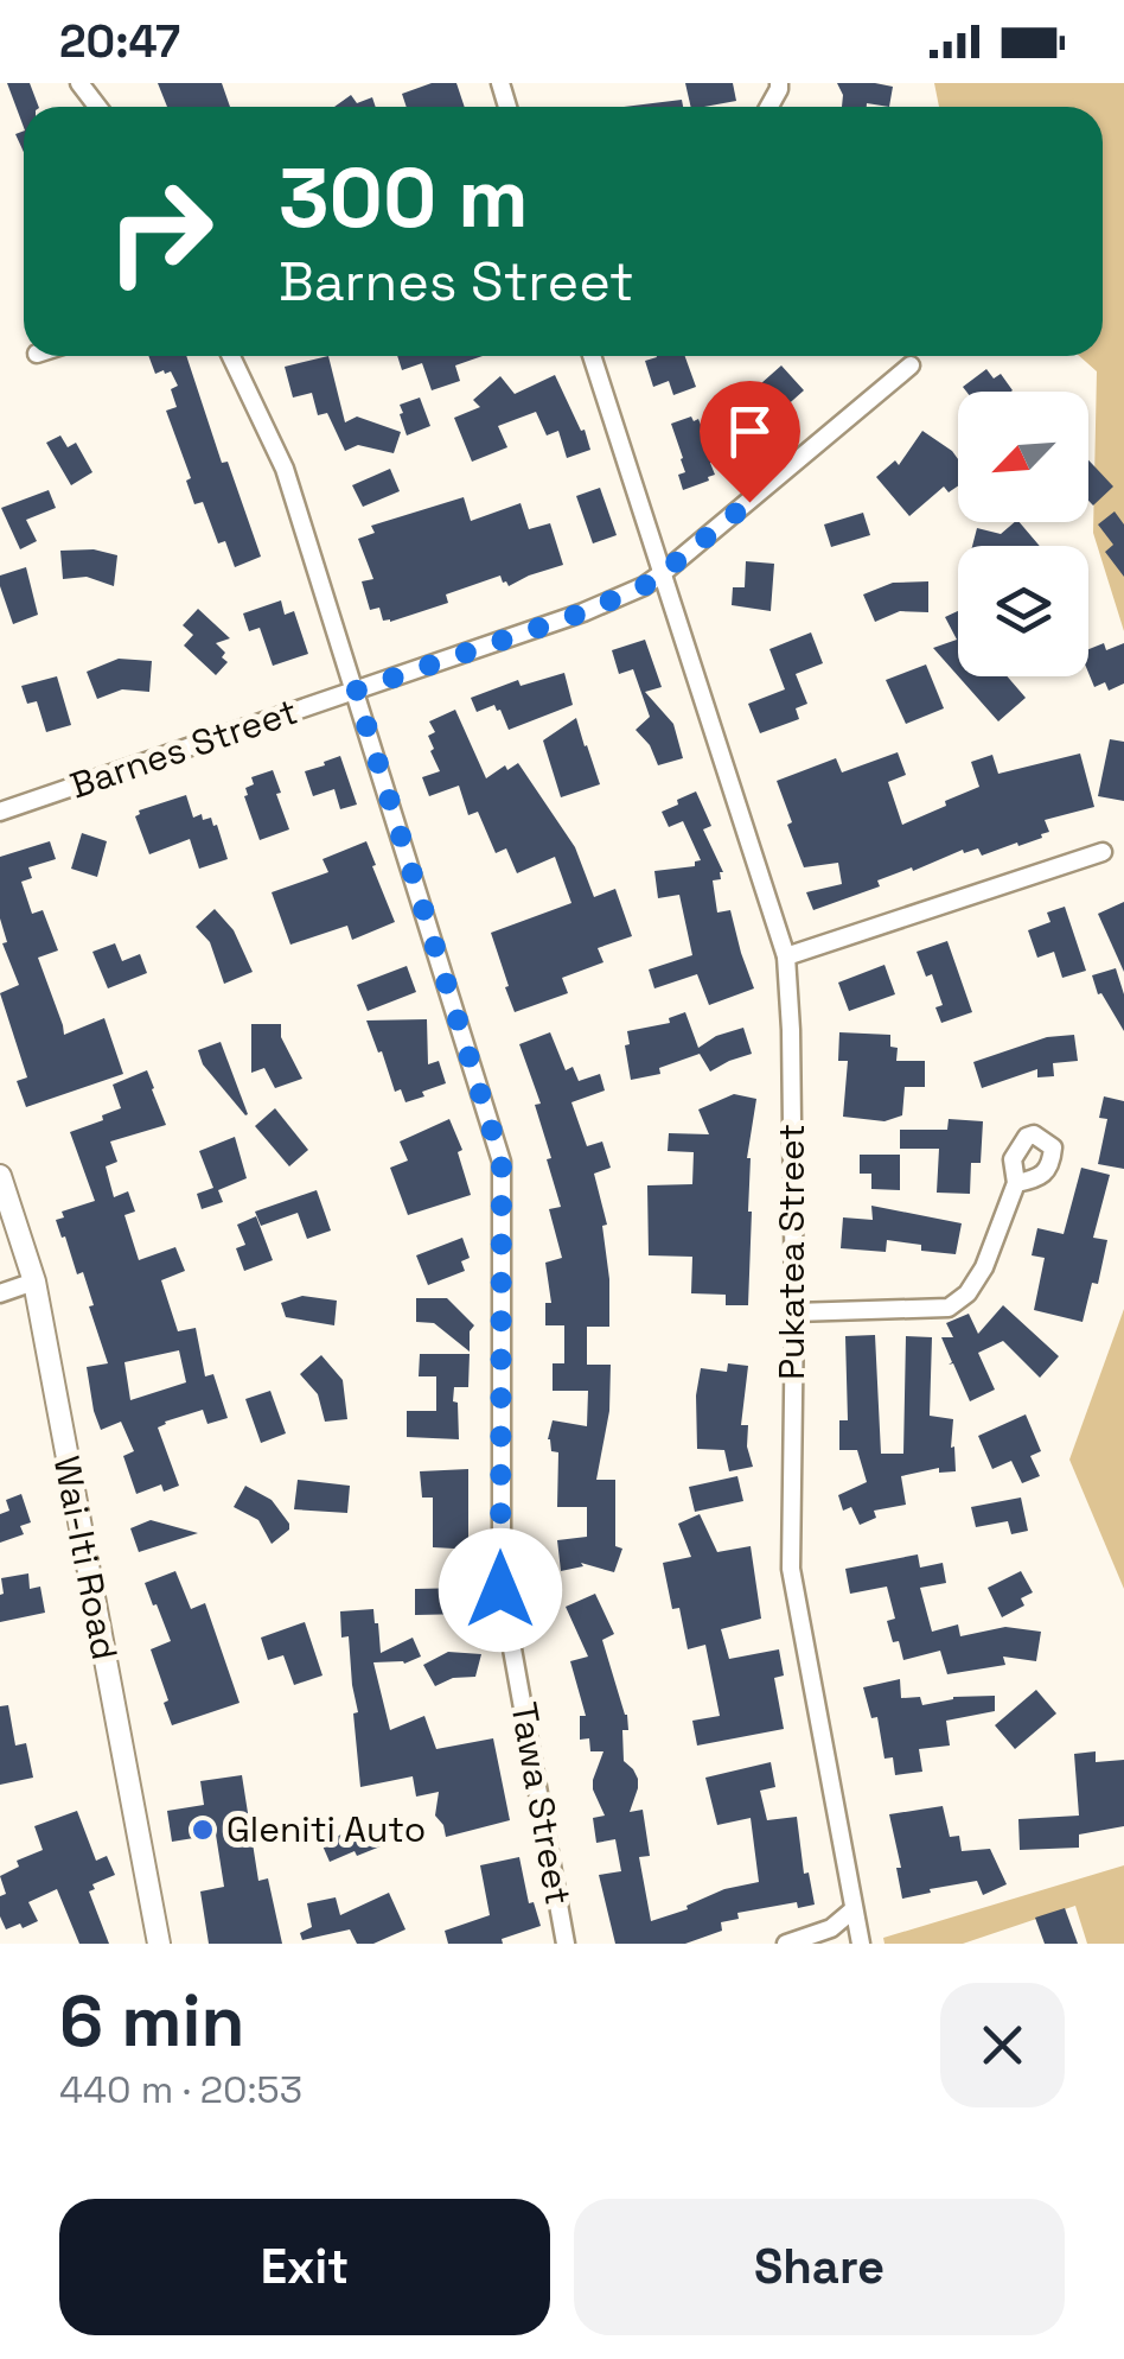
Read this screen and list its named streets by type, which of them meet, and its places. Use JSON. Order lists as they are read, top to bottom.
{
  "streets": {
    "street": [
      "Barnes Street",
      "Pukatea Street",
      "Wai-Iti Road",
      "Tawa Street"
    ]
  },
  "crossings": [
    ["Barnes Street", "Pukatea Street"],
    ["Barnes Street", "Tawa Street"]
  ],
  "places": ["Gleniti Auto"],
  "north": "bottom left",
  "page": {
    "status": "20:47",
    "turn": ["300 m", "Barnes Street"],
    "heading": ["6 min", "440 m · 20:53"],
    "buttons": ["Exit", "Share"]
  }
}
